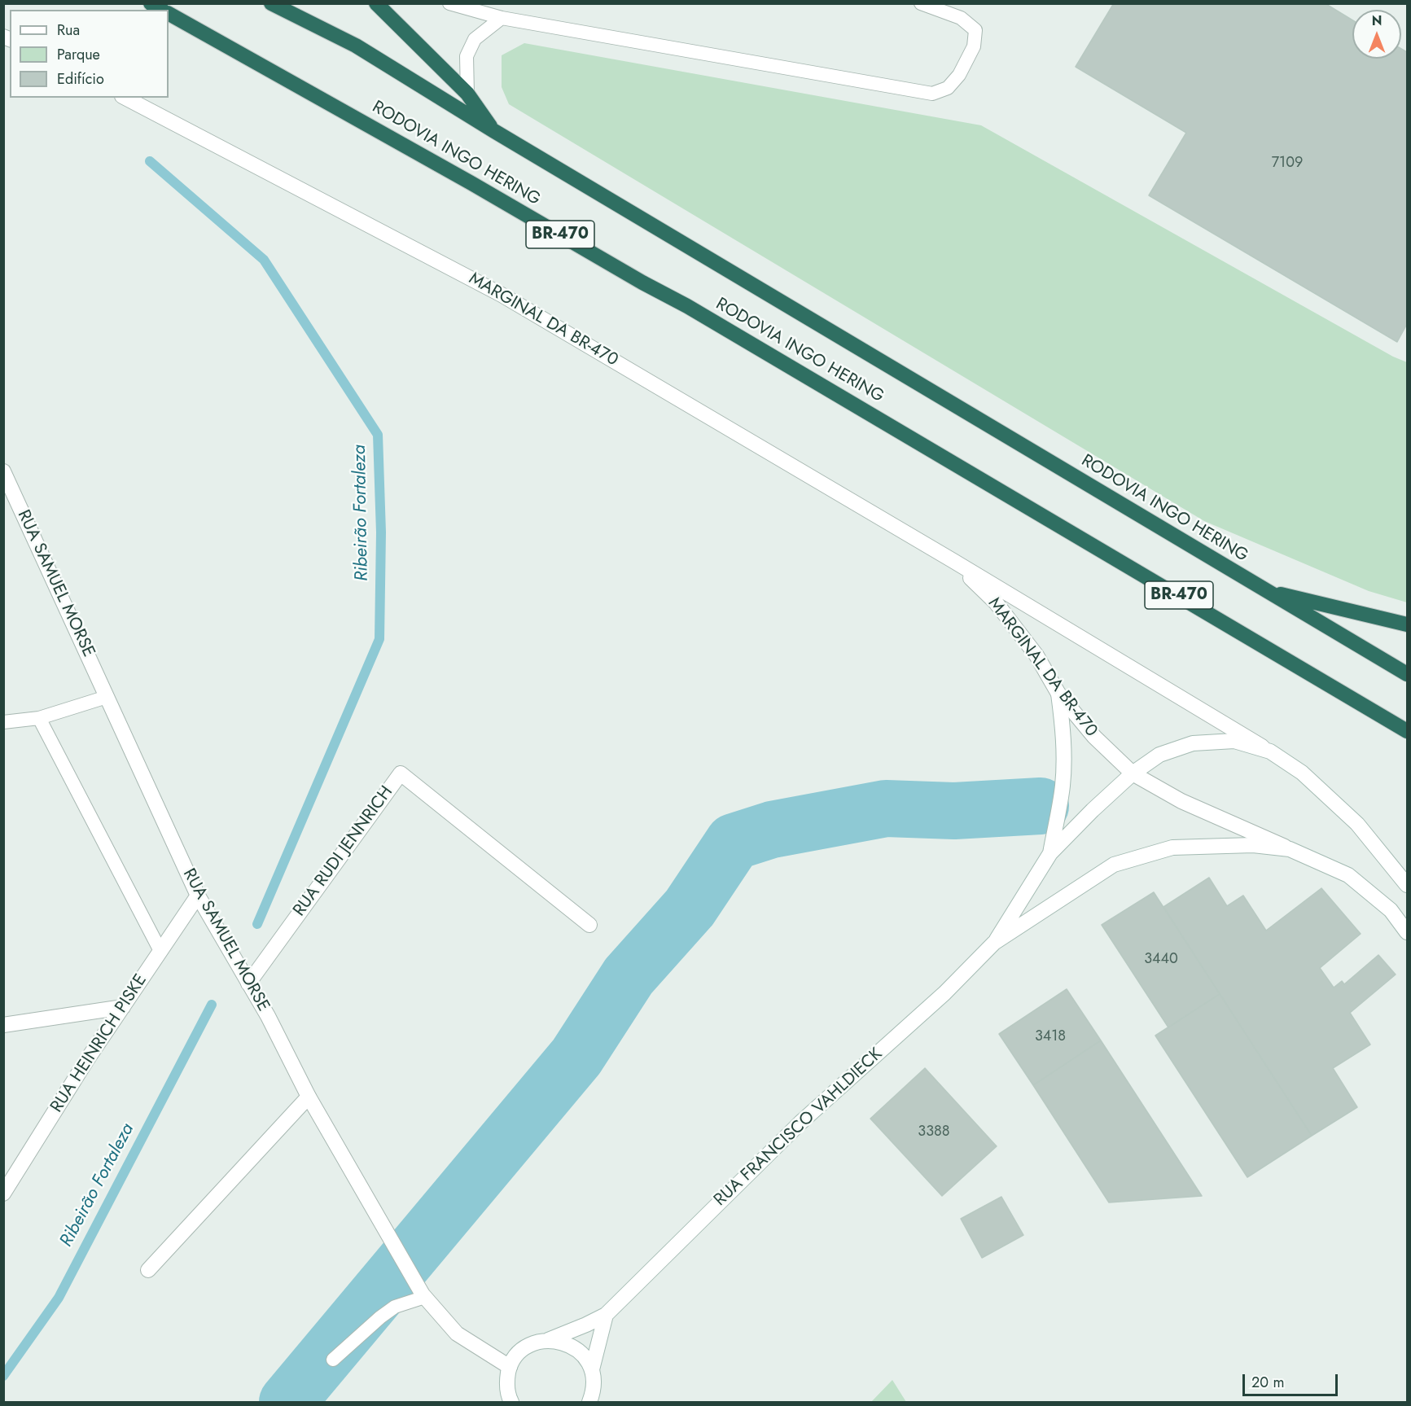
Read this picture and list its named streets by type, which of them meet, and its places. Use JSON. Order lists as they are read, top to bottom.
{
  "streets": {
    "highway": ["RODOVIA INGO HERING", "BR-470"],
    "street": [
      "MARGINAL DA BR-470",
      "RUA SAMUEL MORSE",
      "RUA RUDI JENNRICH",
      "RUA HEINRICH PISKE",
      "RUA FRANCISCO VAHLDIECK"
    ]
  },
  "crossings": [
    ["MARGINAL DA BR-470", "RUA FRANCISCO VAHLDIECK"],
    ["RUA SAMUEL MORSE", "RUA RUDI JENNRICH"],
    ["RUA SAMUEL MORSE", "RUA HEINRICH PISKE"],
    ["RUA SAMUEL MORSE", "RUA FRANCISCO VAHLDIECK"]
  ],
  "water": ["Ribeirão Fortaleza"],
  "house_numbers": [
    "7109",
    "3440",
    "3418",
    "3388"
  ],
  "legend": ["Rua", "Parque", "Edifício"],
  "scale_bar": "20 m",
  "north": "top"
}
